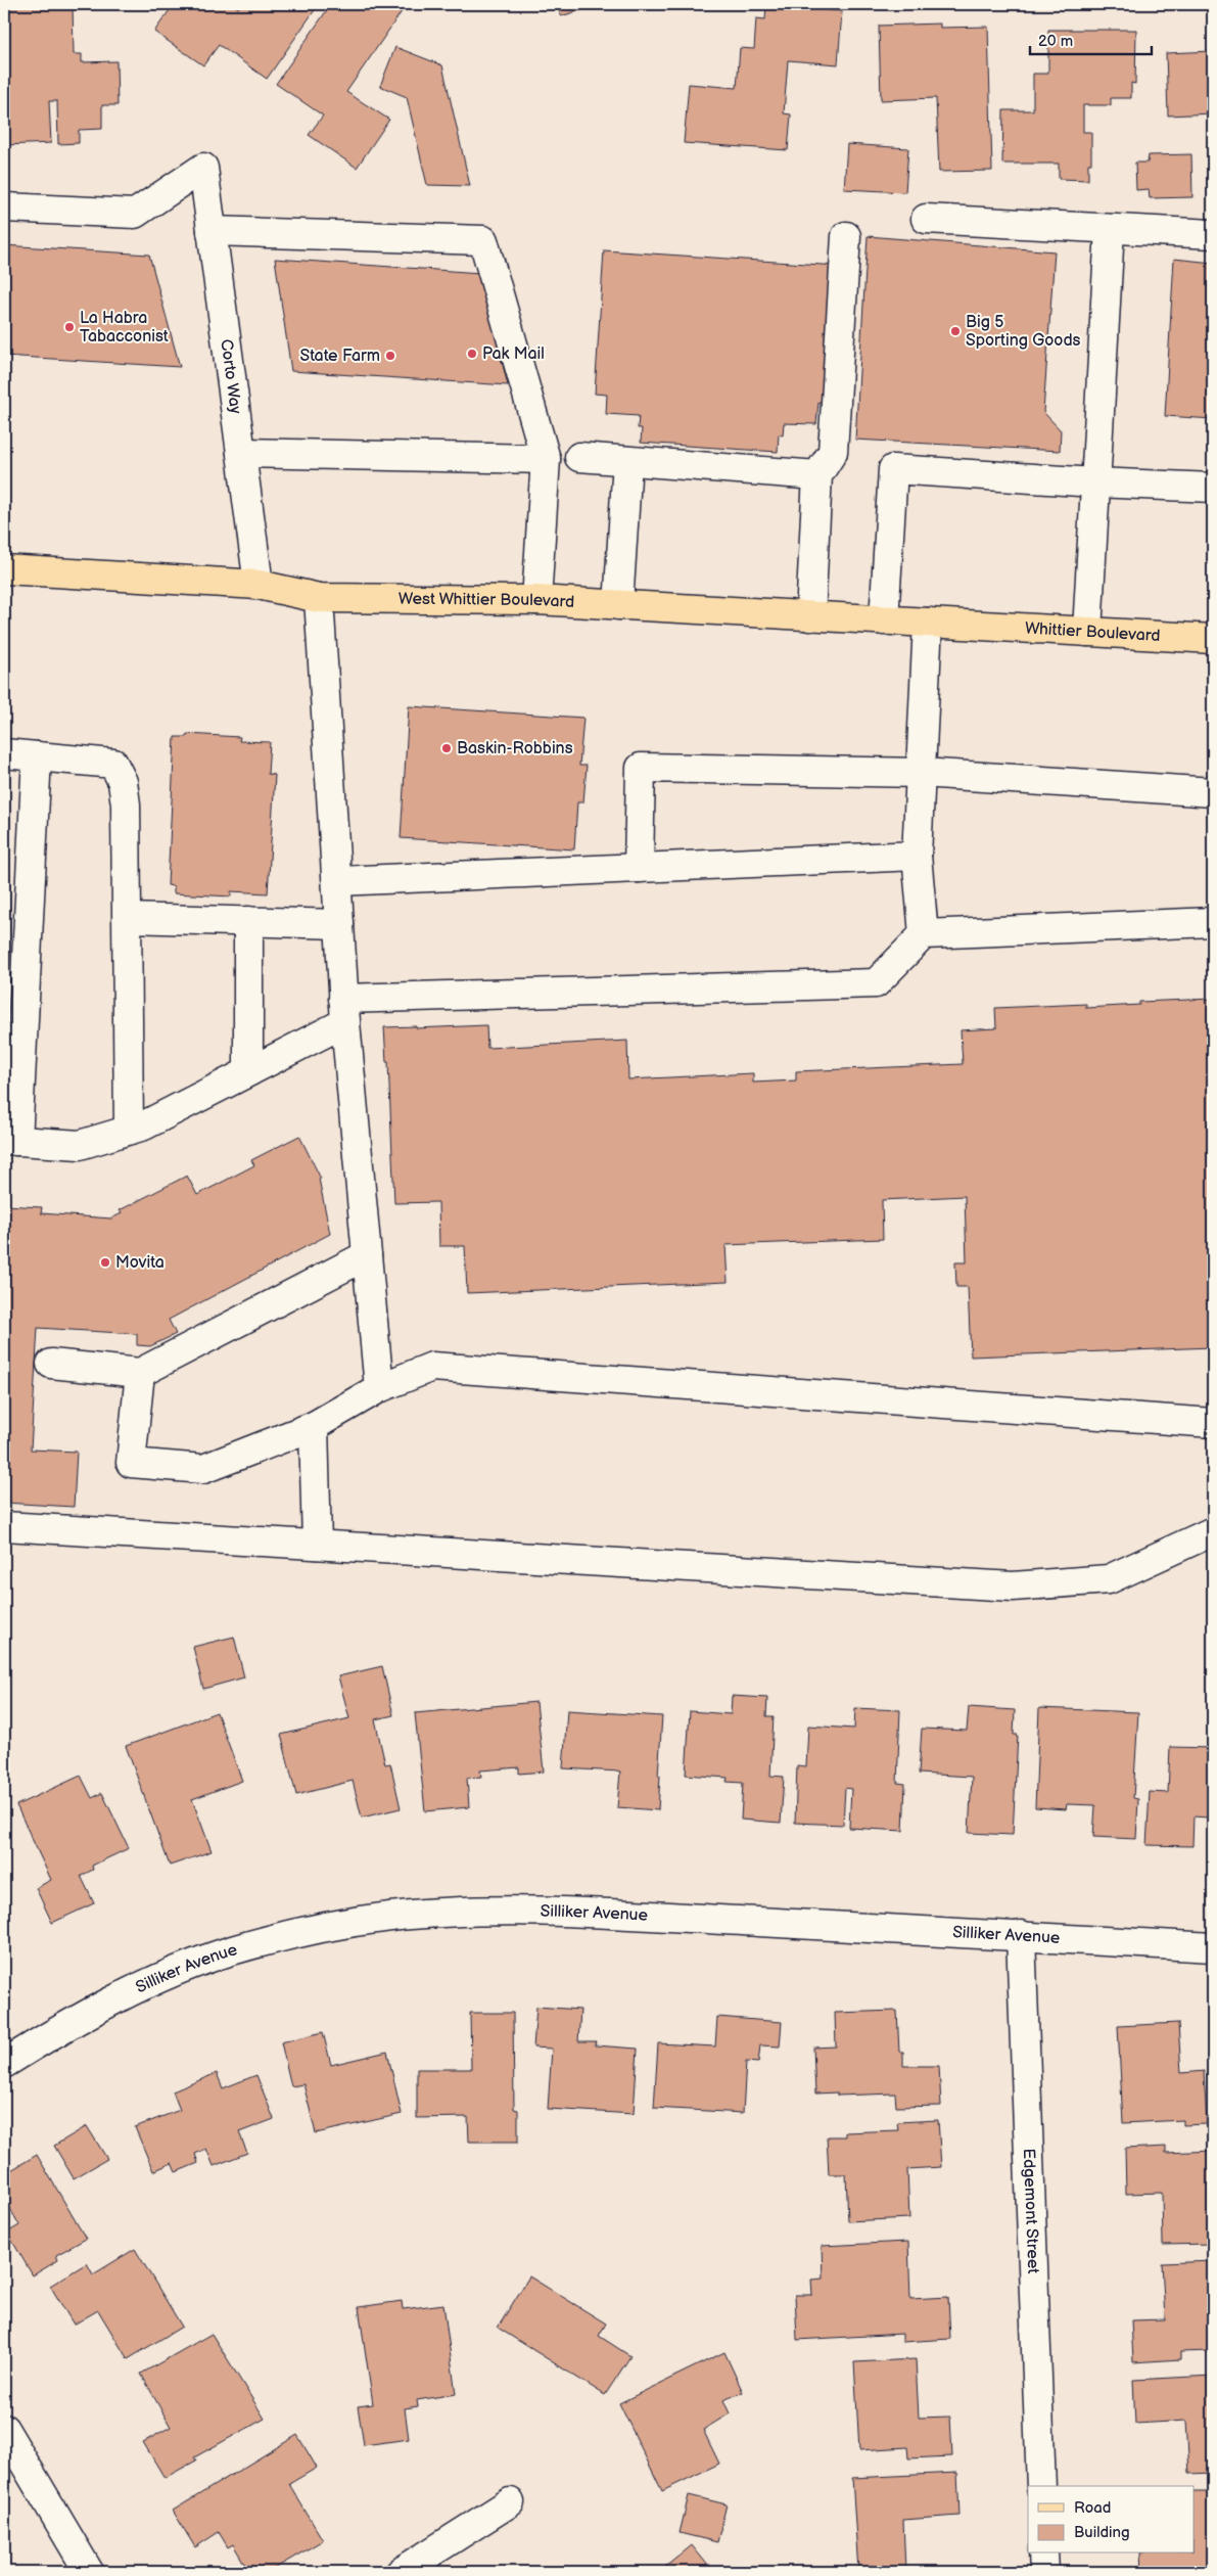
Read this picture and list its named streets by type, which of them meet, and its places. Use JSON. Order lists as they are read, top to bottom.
{
  "streets": {
    "main road": ["West Whittier Boulevard", "Whittier Boulevard"],
    "street": ["Corto Way", "Silliker Avenue", "Edgemont Street"]
  },
  "crossings": [
    ["Corto Way", "West Whittier Boulevard"],
    ["West Whittier Boulevard", "Whittier Boulevard"],
    ["Silliker Avenue", "Edgemont Street"]
  ],
  "places": [
    "La Habra Tabacconist",
    "Big 5 Sporting Goods",
    "Pak Mail",
    "State Farm",
    "Baskin-Robbins",
    "Movita"
  ],
  "legend": ["Road", "Building"],
  "scale_bar": "20 m"
}
